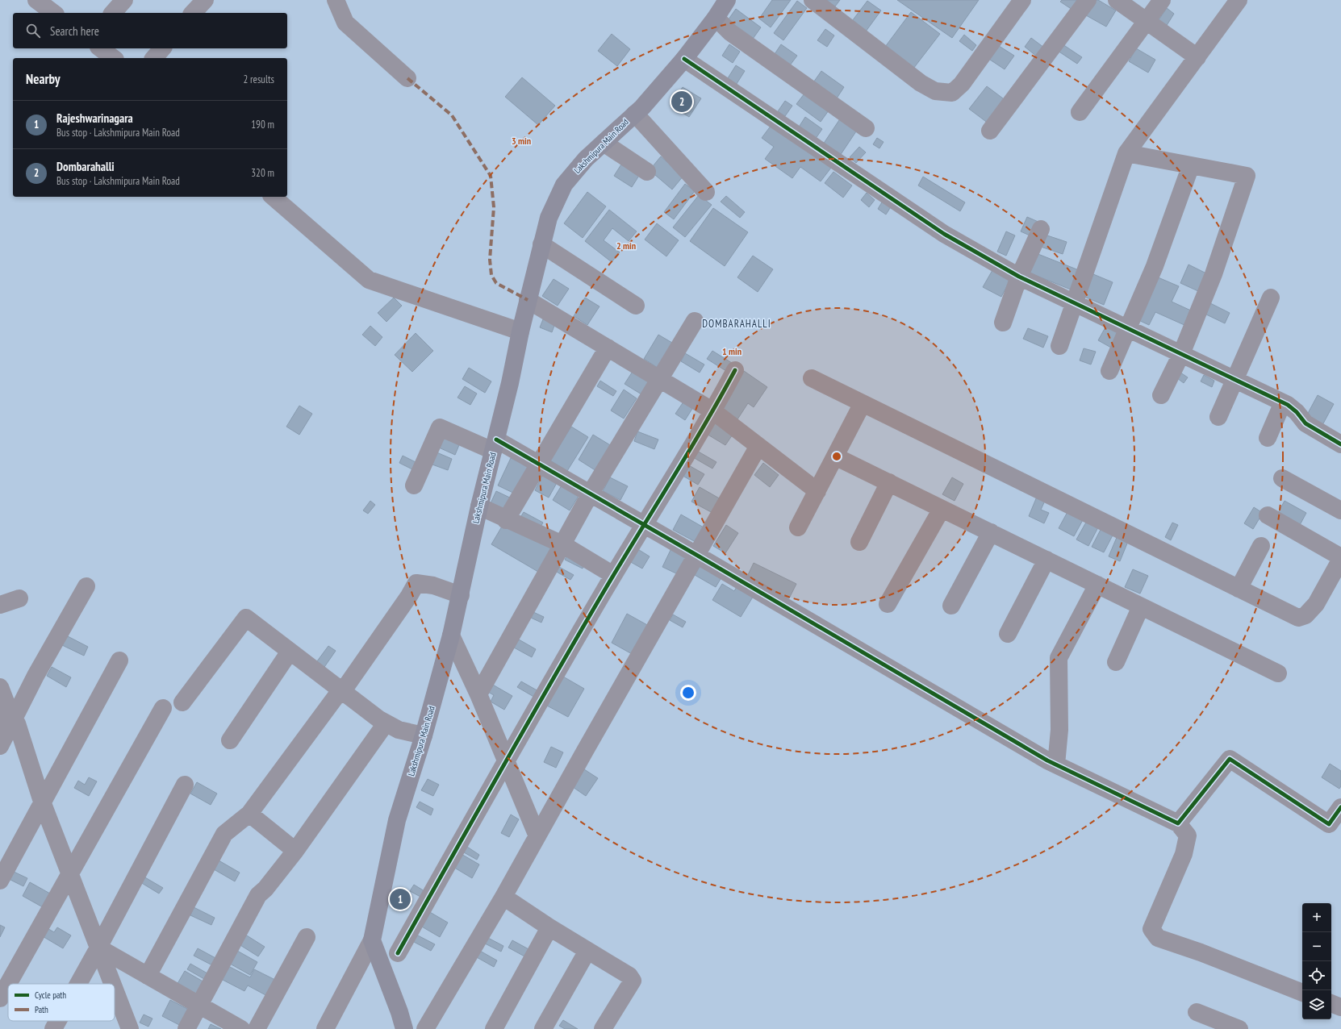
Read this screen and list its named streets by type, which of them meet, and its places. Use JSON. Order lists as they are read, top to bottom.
{
  "streets": {
    "main road": ["Lakshmipura Main Road"]
  },
  "districts": ["DOMBARAHALLI"],
  "legend": ["Cycle path", "Path"],
  "page": {
    "search": "Search here",
    "heading": ["Nearby", "2 results"],
    "pins": ["2", "1"],
    "list": [
      {
        "mark": "1",
        "name": "Rajeshwarinagara",
        "note": "Bus stop · Lakshmipura Main Road",
        "value": "190 m"
      },
      {
        "mark": "2",
        "name": "Dombarahalli",
        "note": "Bus stop · Lakshmipura Main Road",
        "value": "320 m"
      }
    ],
    "map_buttons": ["+", "−"]
  },
  "rings": ["3 min", "2 min", "1 min"]
}
